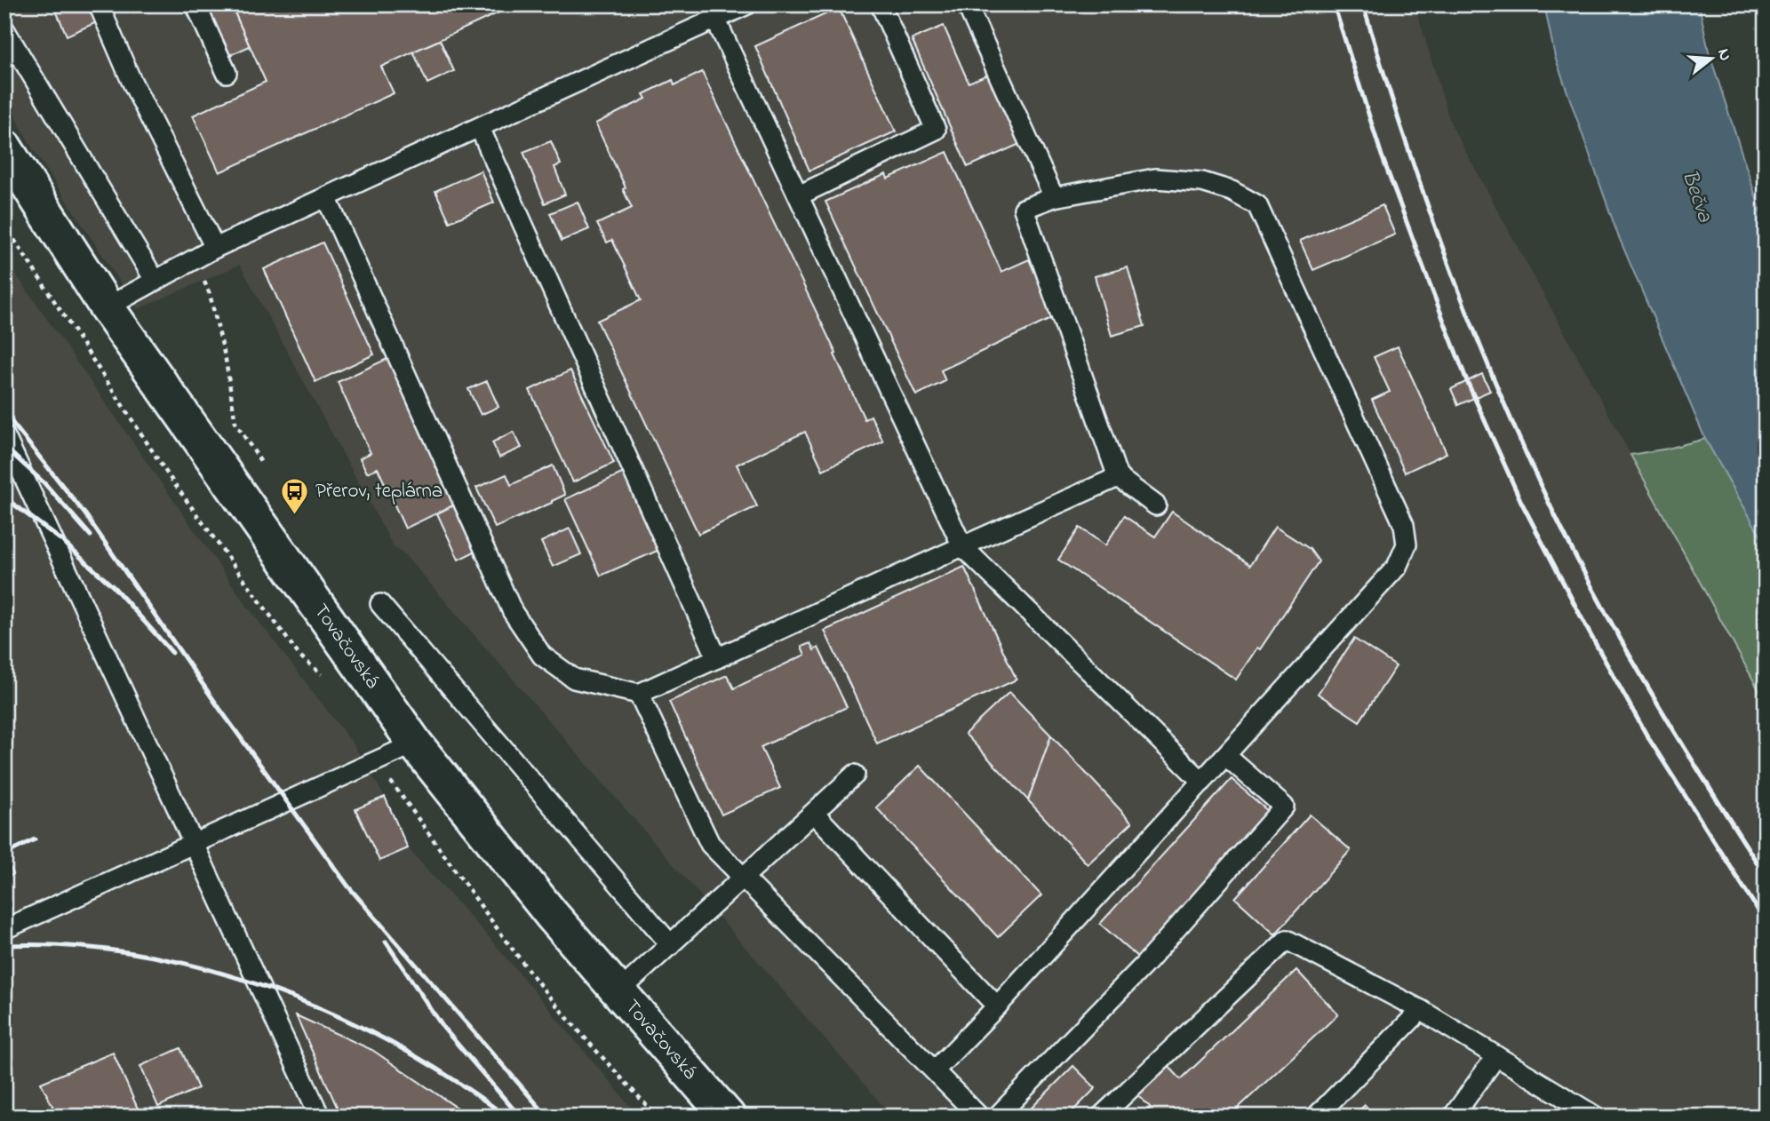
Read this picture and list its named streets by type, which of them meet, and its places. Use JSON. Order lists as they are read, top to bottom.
{
  "streets": {
    "main road": ["Tovačovská"]
  },
  "water": ["Bečva"],
  "places": {
    "bus stop": ["Přerov, teplárna"]
  },
  "north": "right"
}
